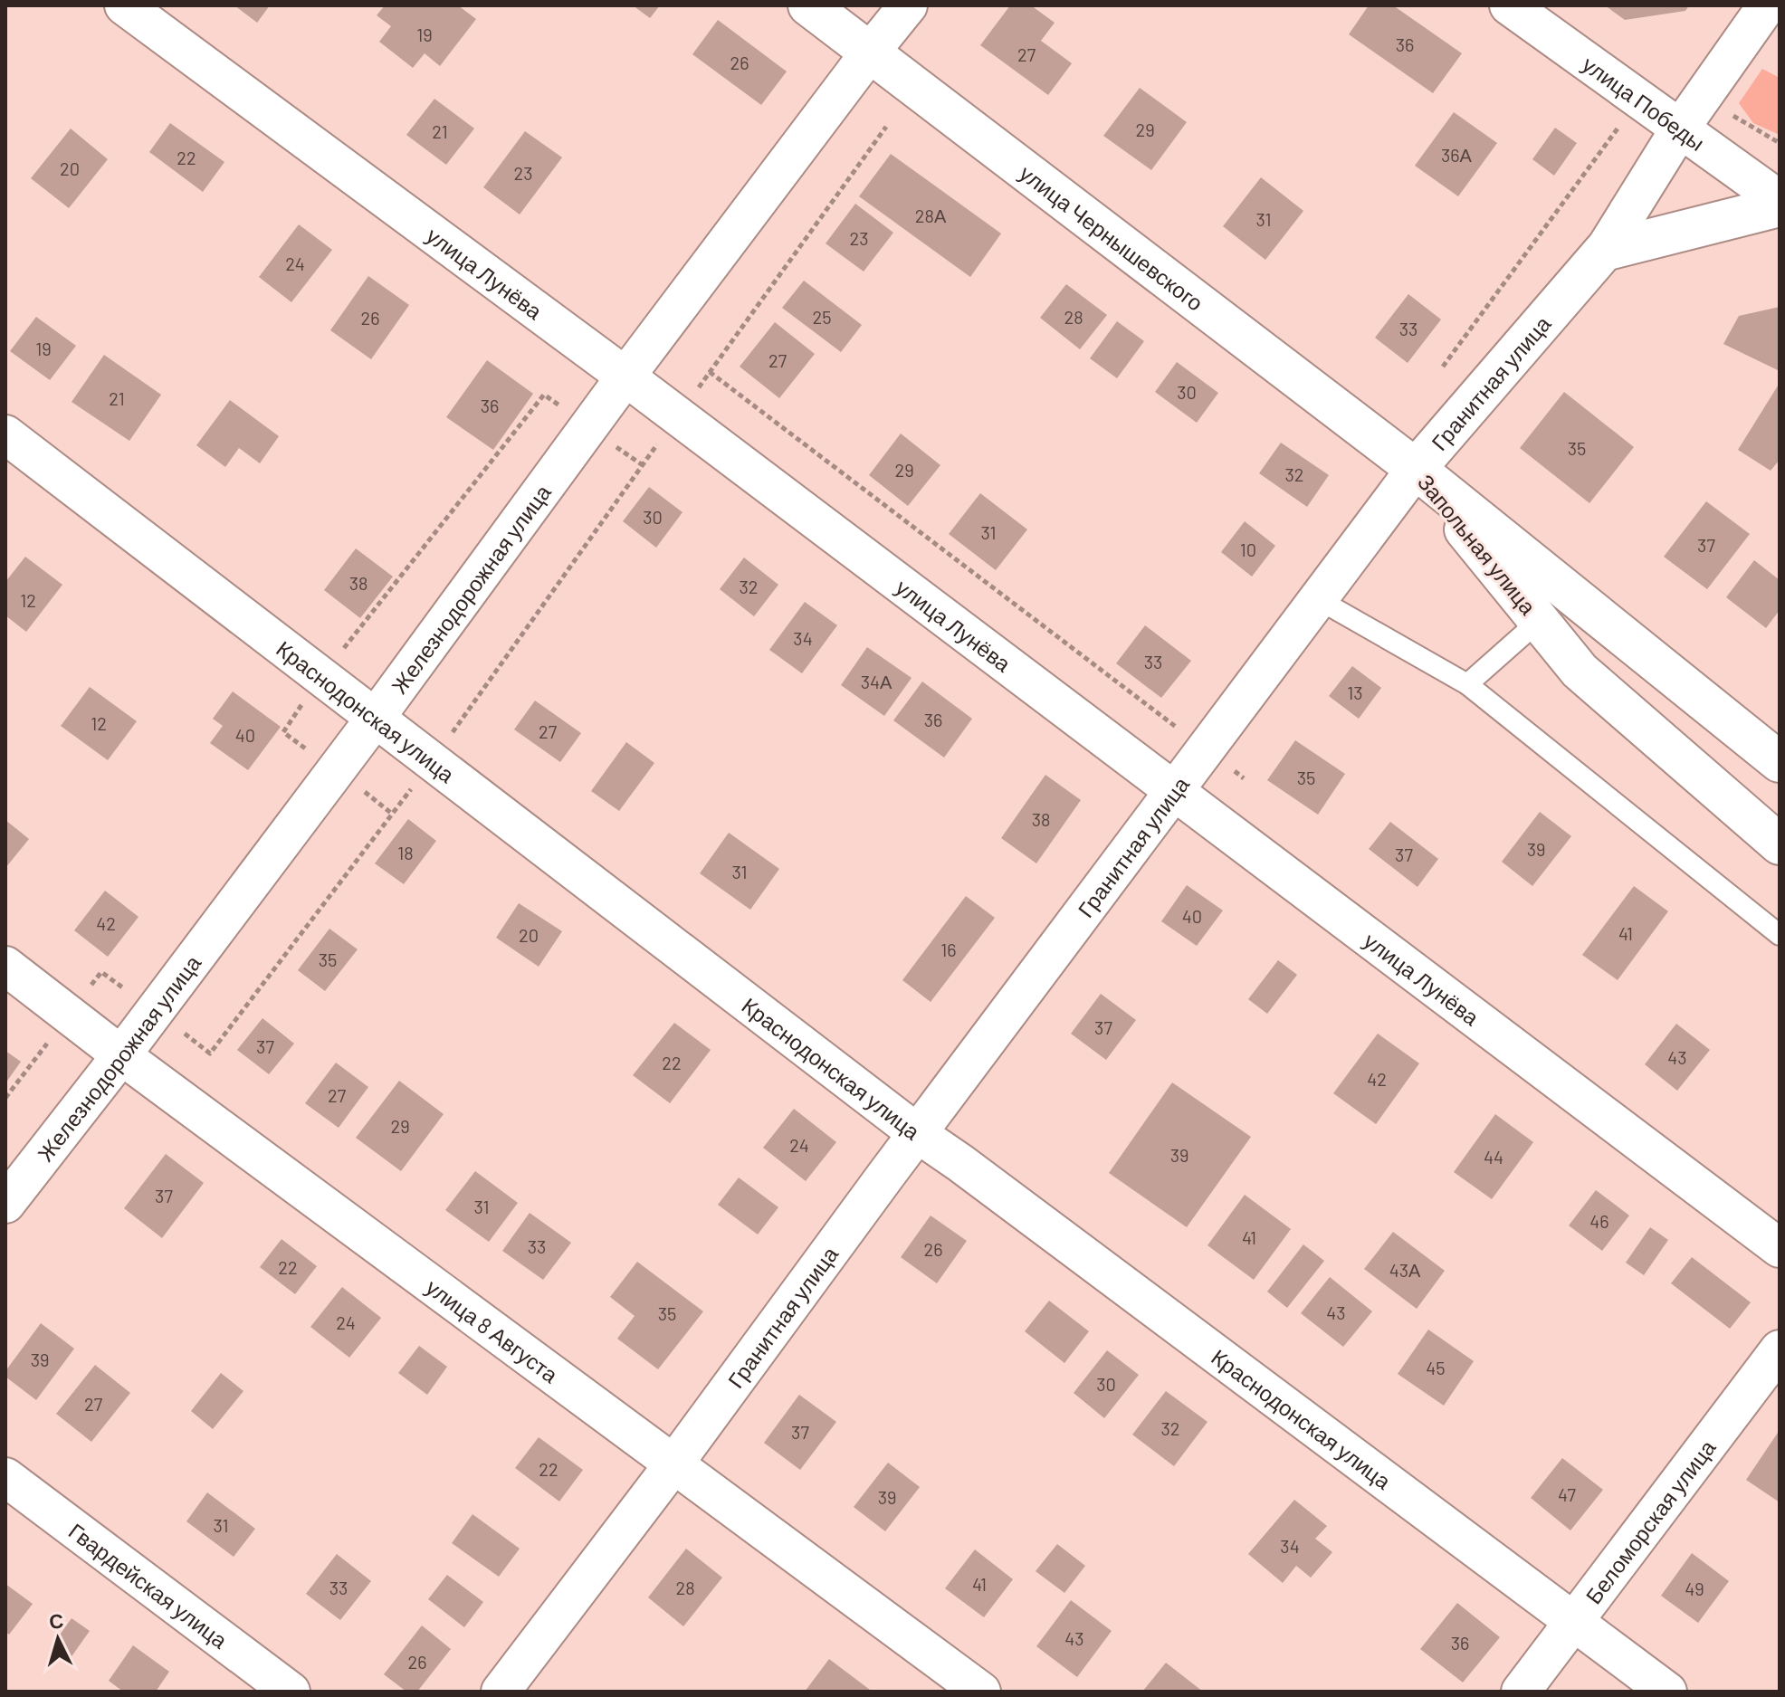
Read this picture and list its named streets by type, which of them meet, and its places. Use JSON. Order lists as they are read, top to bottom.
{
  "streets": {
    "street": [
      "улица Победы",
      "улица Чернышевского",
      "улица Лунёва",
      "Гранитная улица",
      "Запольная улица",
      "Железнодорожная улица",
      "Краснодонская улица",
      "улица 8 Августа",
      "Беломорская улица",
      "Гвардейская улица"
    ]
  },
  "crossings": [
    ["улица Победы", "Гранитная улица"],
    ["улица Чернышевского", "Гранитная улица"],
    ["улица Чернышевского", "Запольная улица"],
    ["улица Чернышевского", "Железнодорожная улица"],
    ["улица Лунёва", "Гранитная улица"],
    ["улица Лунёва", "Железнодорожная улица"],
    ["Гранитная улица", "Запольная улица"],
    ["Гранитная улица", "Краснодонская улица"],
    ["Гранитная улица", "улица 8 Августа"],
    ["Железнодорожная улица", "Краснодонская улица"],
    ["Железнодорожная улица", "улица 8 Августа"],
    ["Краснодонская улица", "Беломорская улица"]
  ],
  "house_numbers": [
    "19",
    "36",
    "27",
    "26",
    "29",
    "21",
    "36А",
    "22",
    "20",
    "23",
    "28А",
    "31",
    "23",
    "24",
    "25",
    "28",
    "26",
    "33",
    "19",
    "27",
    "30",
    "21",
    "36",
    "35",
    "29",
    "32",
    "30",
    "31",
    "37",
    "10",
    "38",
    "32",
    "12",
    "34",
    "33",
    "34А",
    "13",
    "36",
    "12",
    "27",
    "40",
    "35",
    "38",
    "39",
    "18",
    "37",
    "31",
    "40",
    "42",
    "41",
    "20",
    "16",
    "35",
    "37",
    "37",
    "43",
    "22",
    "42",
    "27",
    "29",
    "24",
    "39",
    "44",
    "37",
    "31",
    "46",
    "41",
    "33",
    "26",
    "22",
    "43А",
    "43",
    "35",
    "24",
    "39",
    "45",
    "30",
    "27",
    "32",
    "37",
    "22",
    "47",
    "39",
    "31",
    "34",
    "41",
    "33",
    "28",
    "49",
    "43",
    "36",
    "26"
  ],
  "north": "top"
}
